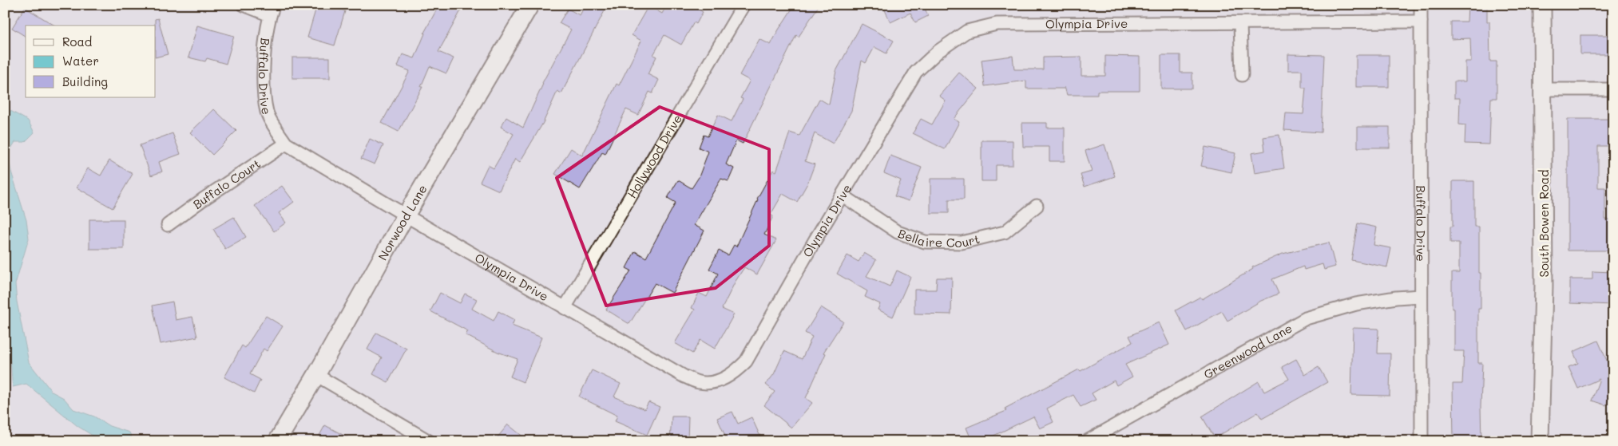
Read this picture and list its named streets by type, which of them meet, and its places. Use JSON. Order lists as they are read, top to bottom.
{
  "streets": {
    "street": [
      "Olympia Drive",
      "Buffalo Drive",
      "Hollywood Drive",
      "Buffalo Court",
      "Norwood Lane",
      "South Bowen Road",
      "Bellaire Court",
      "Greenwood Lane"
    ]
  },
  "crossings": [
    ["Olympia Drive", "Buffalo Drive"],
    ["Olympia Drive", "Hollywood Drive"],
    ["Olympia Drive", "Buffalo Court"],
    ["Olympia Drive", "Norwood Lane"],
    ["Olympia Drive", "Bellaire Court"],
    ["Buffalo Drive", "Buffalo Court"],
    ["Buffalo Drive", "Greenwood Lane"]
  ],
  "legend": ["Road", "Water", "Building"]
}
